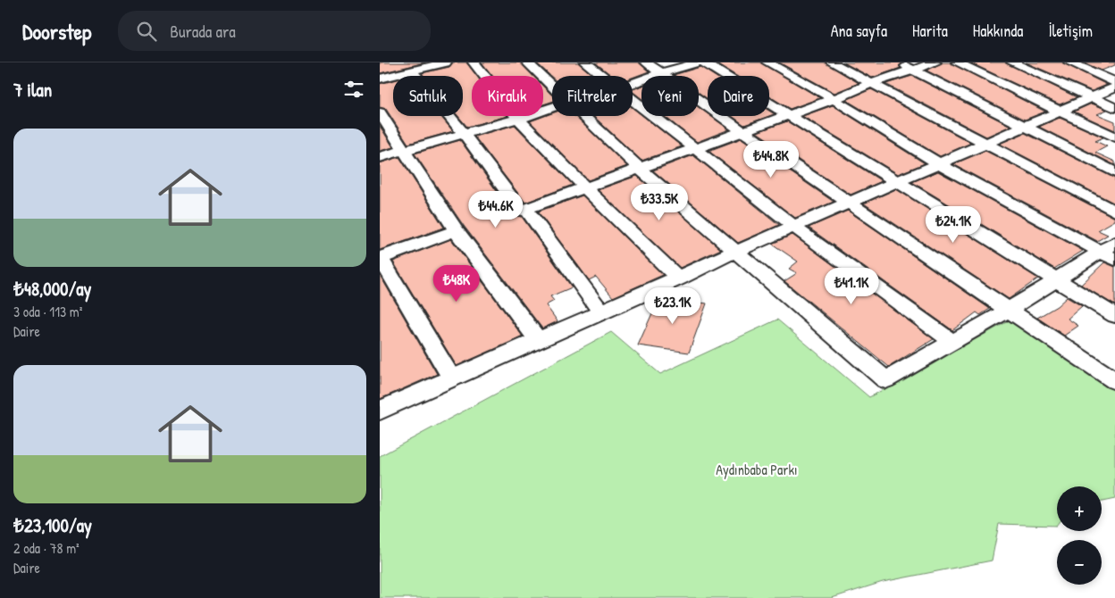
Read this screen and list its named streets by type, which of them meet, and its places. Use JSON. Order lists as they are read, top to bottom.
{
  "parks": ["Aydınbaba Parkı"],
  "page": {
    "header": "Doorstep",
    "search": "Burada ara",
    "nav": [
      "Ana sayfa",
      "Harita",
      "Hakkında",
      "İletişim"
    ],
    "heading": "7 ilan",
    "chip": [
      "Satılık",
      "Kiralık",
      "Filtreler",
      "Yeni",
      "Daire"
    ],
    "list": [
      {
        "name": "₺48,000/ay",
        "note": "3 oda · 113 m² · Daire"
      },
      {
        "name": "₺23,100/ay",
        "note": "2 oda · 78 m² · Daire"
      }
    ],
    "price": [
      "₺44.8K",
      "₺33.5K",
      "₺44.6K",
      "₺24.1K",
      "₺48K",
      "₺41.1K",
      "₺23.1K"
    ],
    "map_buttons": ["+", "−"]
  }
}
